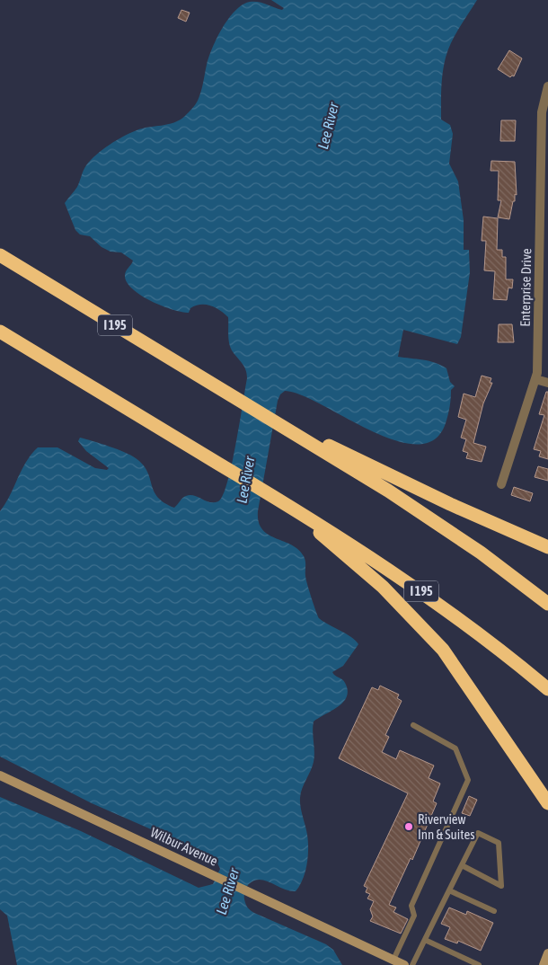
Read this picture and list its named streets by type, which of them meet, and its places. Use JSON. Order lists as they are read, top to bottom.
{
  "streets": {
    "highway": ["I 195"],
    "main road": ["Wilbur Avenue"],
    "street": ["Enterprise Drive"]
  },
  "water": ["Lee River"],
  "places": ["Riverview Inn & Suites"]
}
